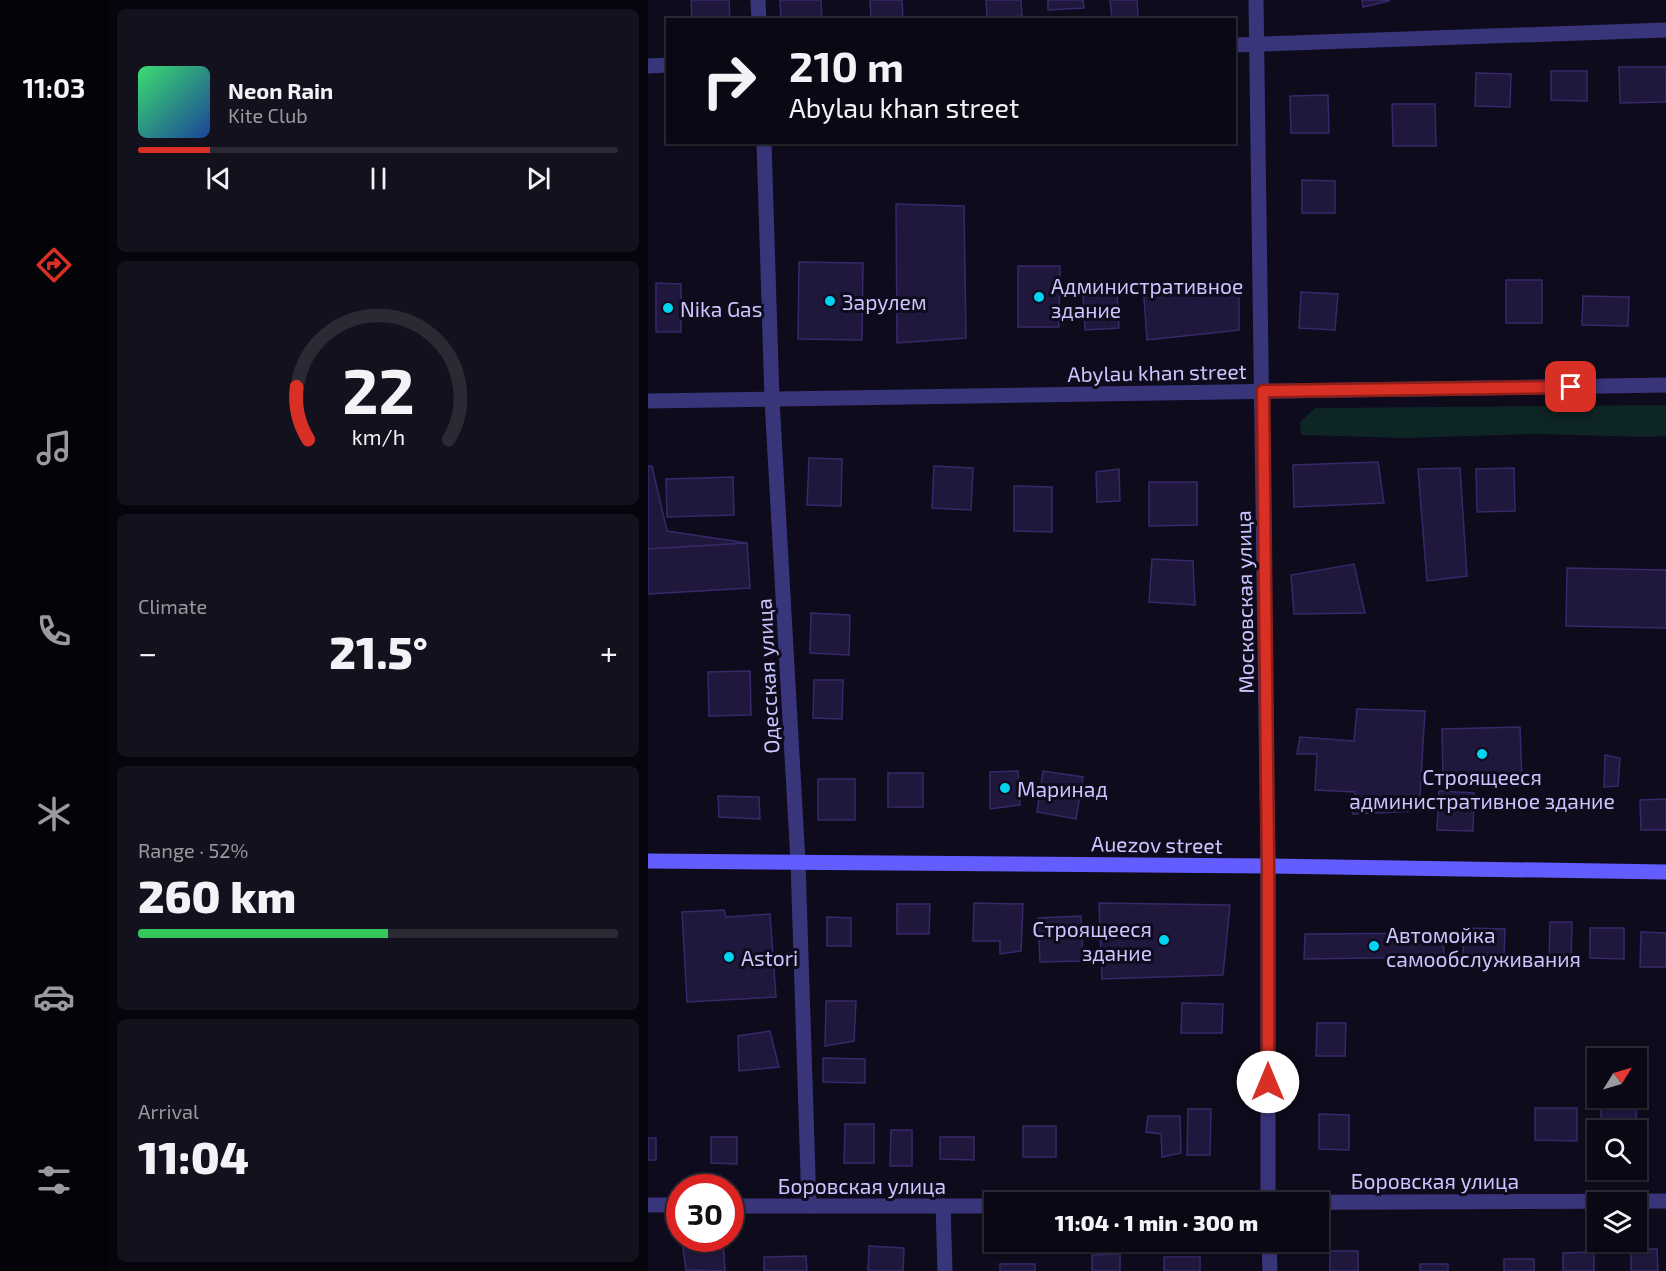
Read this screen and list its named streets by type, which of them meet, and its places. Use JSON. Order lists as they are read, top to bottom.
{
  "streets": {
    "main road": ["Auezov street"],
    "street": [
      "Abylau khan street",
      "Московская улица",
      "Одесская улица",
      "Боровская улица"
    ]
  },
  "crossings": [
    ["Abylau khan street", "Московская улица"],
    ["Abylau khan street", "Одесская улица"],
    ["Московская улица", "Auezov street"],
    ["Одесская улица", "Auezov street"],
    ["Одесская улица", "Боровская улица"]
  ],
  "places": [
    "Административное здание",
    "Зарулем",
    "Nika Gas",
    "Строящееся административное здание",
    "Маринад",
    "Строящееся здание",
    "Автомойка самообслуживания",
    "Astori"
  ],
  "north": "top right",
  "page": {
    "tabs": "11:03",
    "turn": ["210 m", "Abylau khan street"],
    "song": ["Neon Rain", "Kite Club"],
    "tile": [
      "Climate",
      ["Range · 52%", "260 km"],
      ["Arrival", "11:04"]
    ],
    "heat": ["−", "21.5°", "+"],
    "limit": "30",
    "trip": "11:04 · 1 min · 300 m",
    "gauge": ["22", "km/h"]
  }
}
